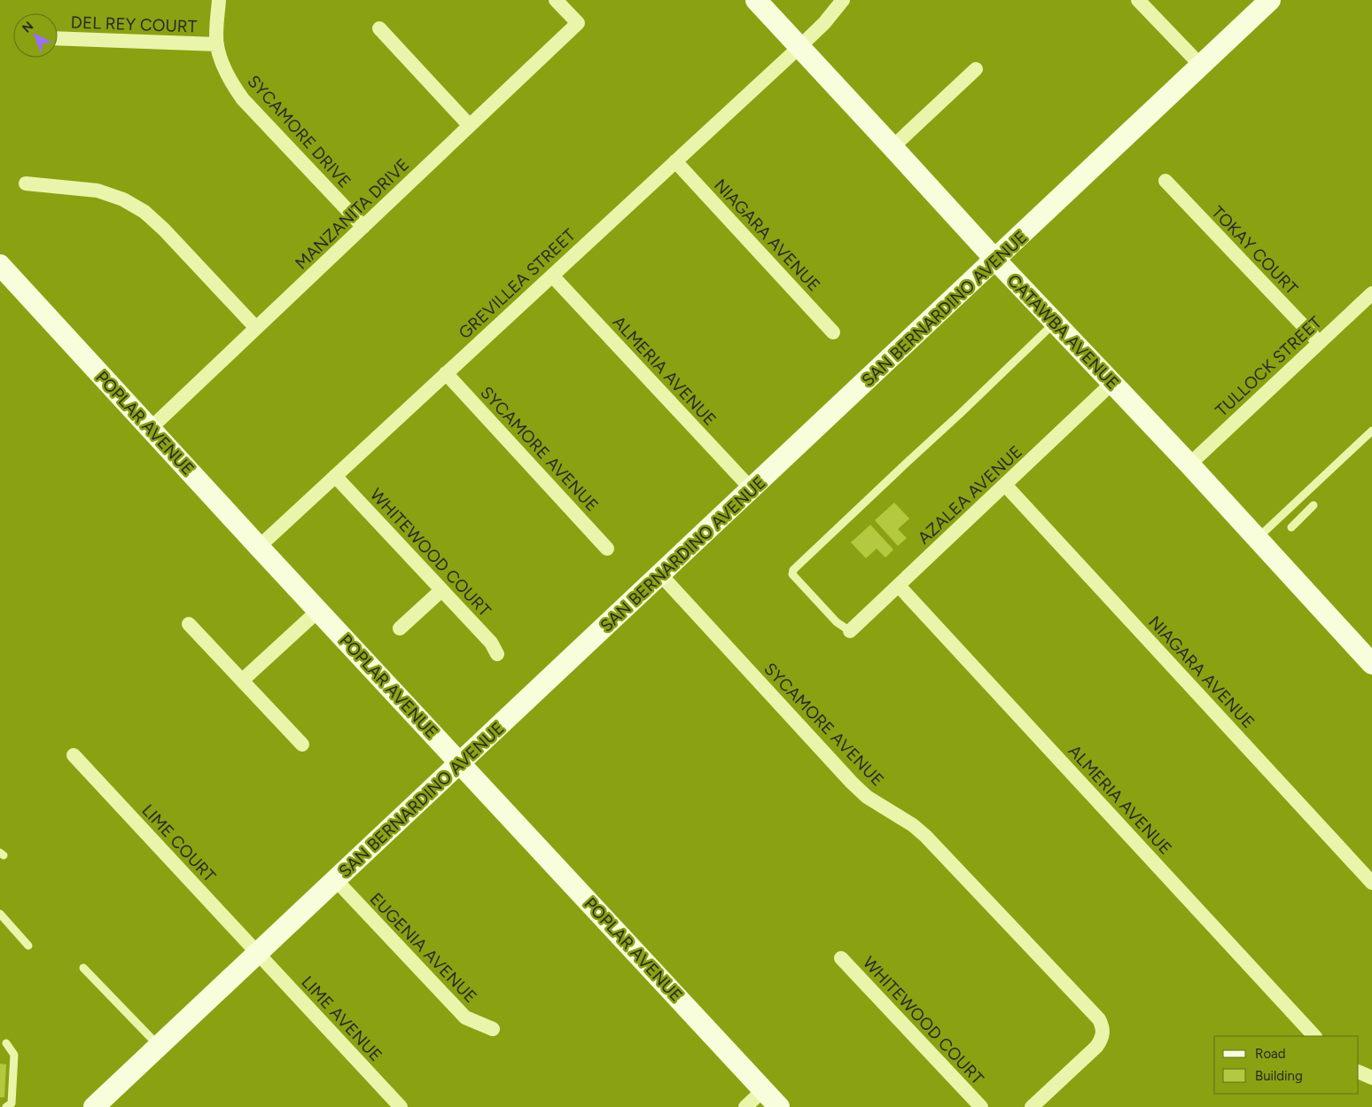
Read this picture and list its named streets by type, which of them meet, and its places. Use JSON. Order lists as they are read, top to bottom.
{
  "streets": {
    "street": [
      "DEL REY COURT",
      "SYCAMORE DRIVE",
      "MANZANITA DRIVE",
      "NIAGARA AVENUE",
      "TOKAY COURT",
      "GREVILLEA STREET",
      "SAN BERNARDINO AVENUE",
      "CATAWBA AVENUE",
      "TULLOCK STREET",
      "ALMERIA AVENUE",
      "POPLAR AVENUE",
      "SYCAMORE AVENUE",
      "AZALEA AVENUE",
      "WHITEWOOD COURT",
      "LIME COURT",
      "EUGENIA AVENUE",
      "LIME AVENUE"
    ]
  },
  "crossings": [
    ["DEL REY COURT", "SYCAMORE DRIVE"],
    ["SYCAMORE DRIVE", "MANZANITA DRIVE"],
    ["MANZANITA DRIVE", "POPLAR AVENUE"],
    ["NIAGARA AVENUE", "GREVILLEA STREET"],
    ["NIAGARA AVENUE", "AZALEA AVENUE"],
    ["TOKAY COURT", "TULLOCK STREET"],
    ["GREVILLEA STREET", "CATAWBA AVENUE"],
    ["GREVILLEA STREET", "ALMERIA AVENUE"],
    ["GREVILLEA STREET", "POPLAR AVENUE"],
    ["GREVILLEA STREET", "SYCAMORE AVENUE"],
    ["GREVILLEA STREET", "WHITEWOOD COURT"],
    ["SAN BERNARDINO AVENUE", "CATAWBA AVENUE"],
    ["SAN BERNARDINO AVENUE", "ALMERIA AVENUE"],
    ["SAN BERNARDINO AVENUE", "POPLAR AVENUE"],
    ["SAN BERNARDINO AVENUE", "SYCAMORE AVENUE"],
    ["SAN BERNARDINO AVENUE", "LIME COURT"],
    ["SAN BERNARDINO AVENUE", "EUGENIA AVENUE"],
    ["SAN BERNARDINO AVENUE", "LIME AVENUE"],
    ["CATAWBA AVENUE", "TULLOCK STREET"],
    ["CATAWBA AVENUE", "AZALEA AVENUE"],
    ["ALMERIA AVENUE", "AZALEA AVENUE"],
    ["LIME COURT", "LIME AVENUE"]
  ],
  "legend": ["Road", "Building"],
  "north": "top left"
}
